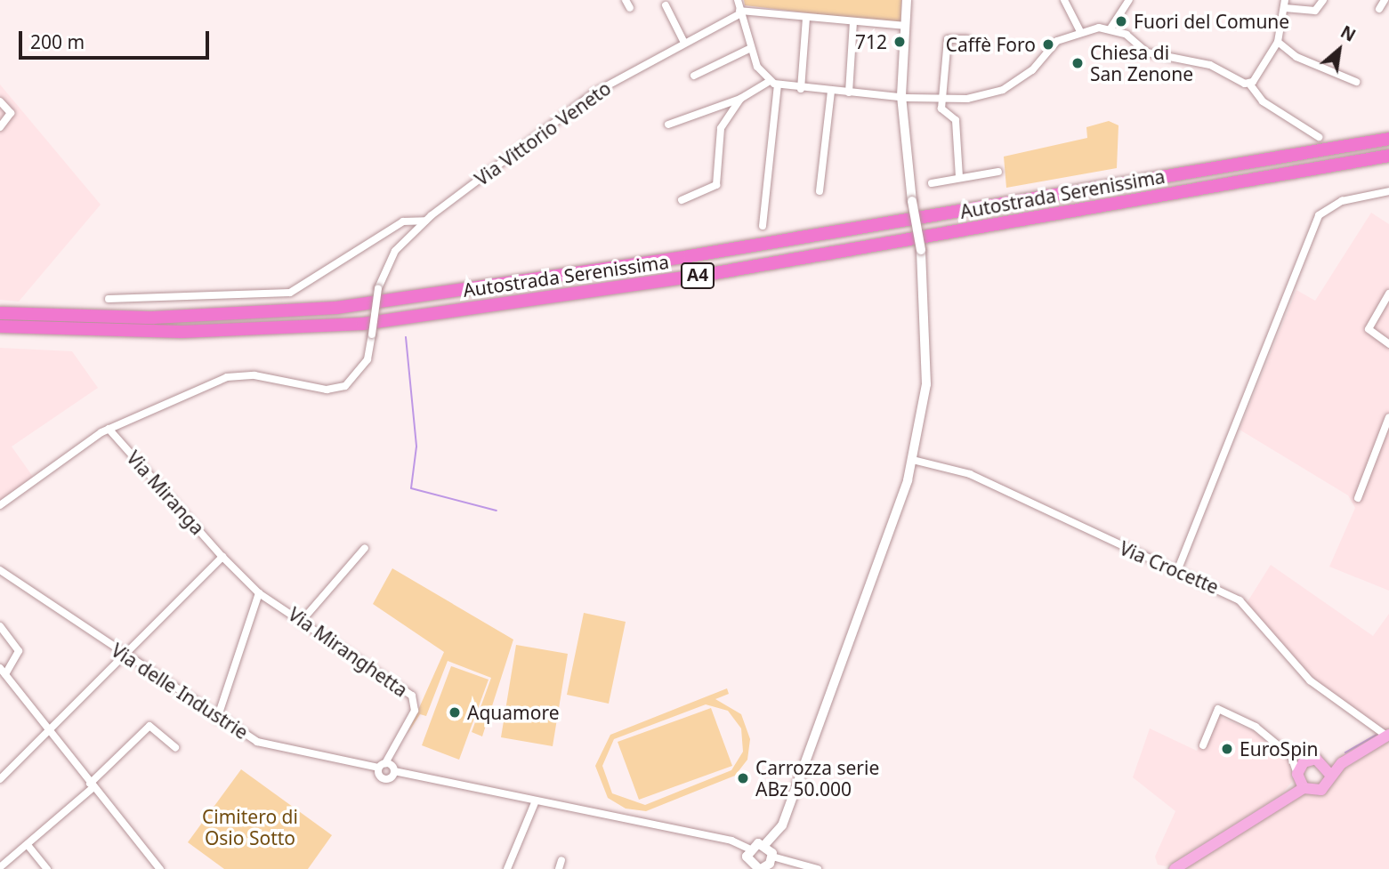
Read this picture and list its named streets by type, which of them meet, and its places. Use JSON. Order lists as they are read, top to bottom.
{
  "streets": {
    "highway": ["Autostrada Serenissima", "A4"],
    "street": [
      "Via Vittorio Veneto",
      "Via Miranga",
      "Via Crocette",
      "Via Miranghetta",
      "Via delle Industrie"
    ]
  },
  "crossings": [
    ["Via Vittorio Veneto", "Via Miranga"],
    ["Via Miranga", "Via Miranghetta"],
    ["Via Miranghetta", "Via delle Industrie"]
  ],
  "parks": ["Cimitero di Osio Sotto"],
  "places": [
    "Fuori del Comune",
    "712",
    "Caffè Foro",
    "Chiesa di San Zenone",
    "Aquamore",
    "EuroSpin",
    "Carrozza serie ABz 50.000"
  ],
  "scale_bar": "200 m",
  "north": "top right"
}
